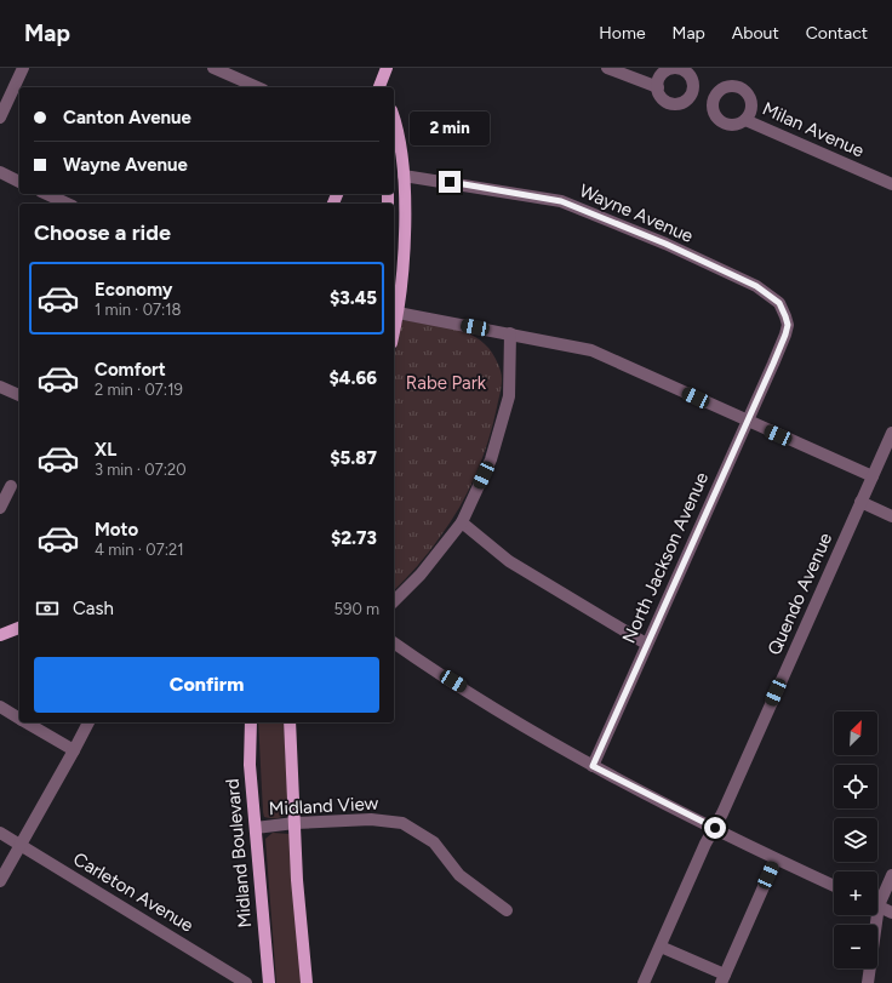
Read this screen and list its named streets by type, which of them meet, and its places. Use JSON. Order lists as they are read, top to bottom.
{
  "streets": {
    "main road": ["Midland Boulevard"],
    "street": [
      "Milan Avenue",
      "Wayne Avenue",
      "North Jackson Avenue",
      "Quendo Avenue",
      "Midland View",
      "Carleton Avenue"
    ]
  },
  "crossings": [
    ["Wayne Avenue", "North Jackson Avenue"],
    ["Midland View", "Midland Boulevard"]
  ],
  "parks": ["Rabe Park"],
  "north": "top right",
  "page": {
    "header": "Map",
    "nav": [
      "Home",
      "Map",
      "About",
      "Contact"
    ],
    "banner": ["Canton Avenue", "Wayne Avenue"],
    "bubble": "2 min",
    "heading": "Choose a ride",
    "list": [
      {
        "name": "Economy",
        "note": "1 min · 07:18",
        "value": "$3.45"
      },
      {
        "name": "Comfort",
        "note": "2 min · 07:19",
        "value": "$4.66"
      },
      {
        "name": "XL",
        "note": "3 min · 07:20",
        "value": "$5.87"
      },
      {
        "name": "Moto",
        "note": "4 min · 07:21",
        "value": "$2.73"
      }
    ],
    "pay": ["Cash", "590 m"],
    "buttons": "Confirm",
    "map_buttons": ["+", "−"]
  }
}
